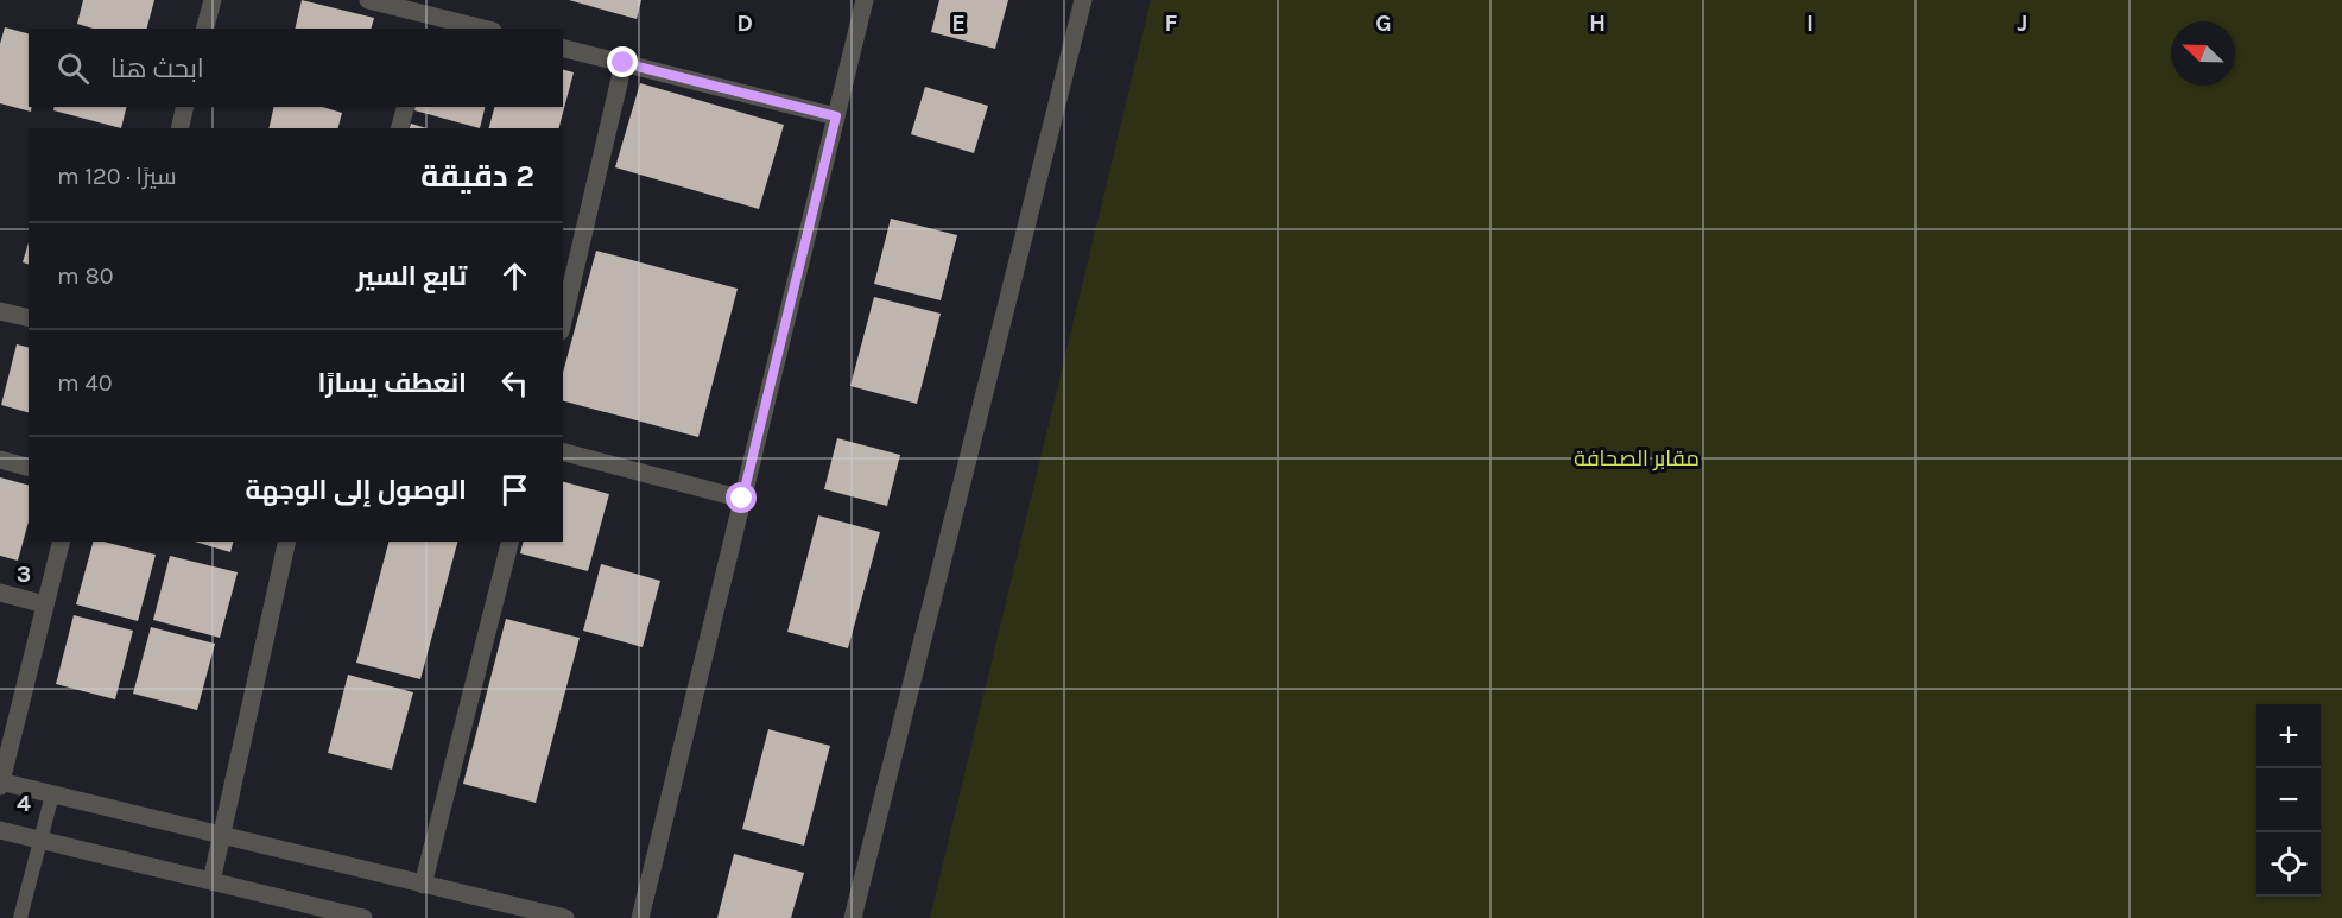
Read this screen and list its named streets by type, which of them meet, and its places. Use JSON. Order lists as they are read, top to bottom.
{
  "parks": ["مقابر الصحافة"],
  "north": "top left",
  "page": {
    "search": "ابحث هنا",
    "heading": ["2 دقيقة", "سيرًا · 120 m"],
    "list": [
      ["تابع السير", "80 m"],
      ["انعطف يسارًا", "40 m"],
      "الوصول إلى الوجهة"
    ],
    "map_buttons": ["+", "−"]
  },
  "grid": {
    "columns": [
      "D",
      "E",
      "F",
      "G",
      "H",
      "I",
      "J"
    ],
    "rows": ["3", "4"]
  }
}
